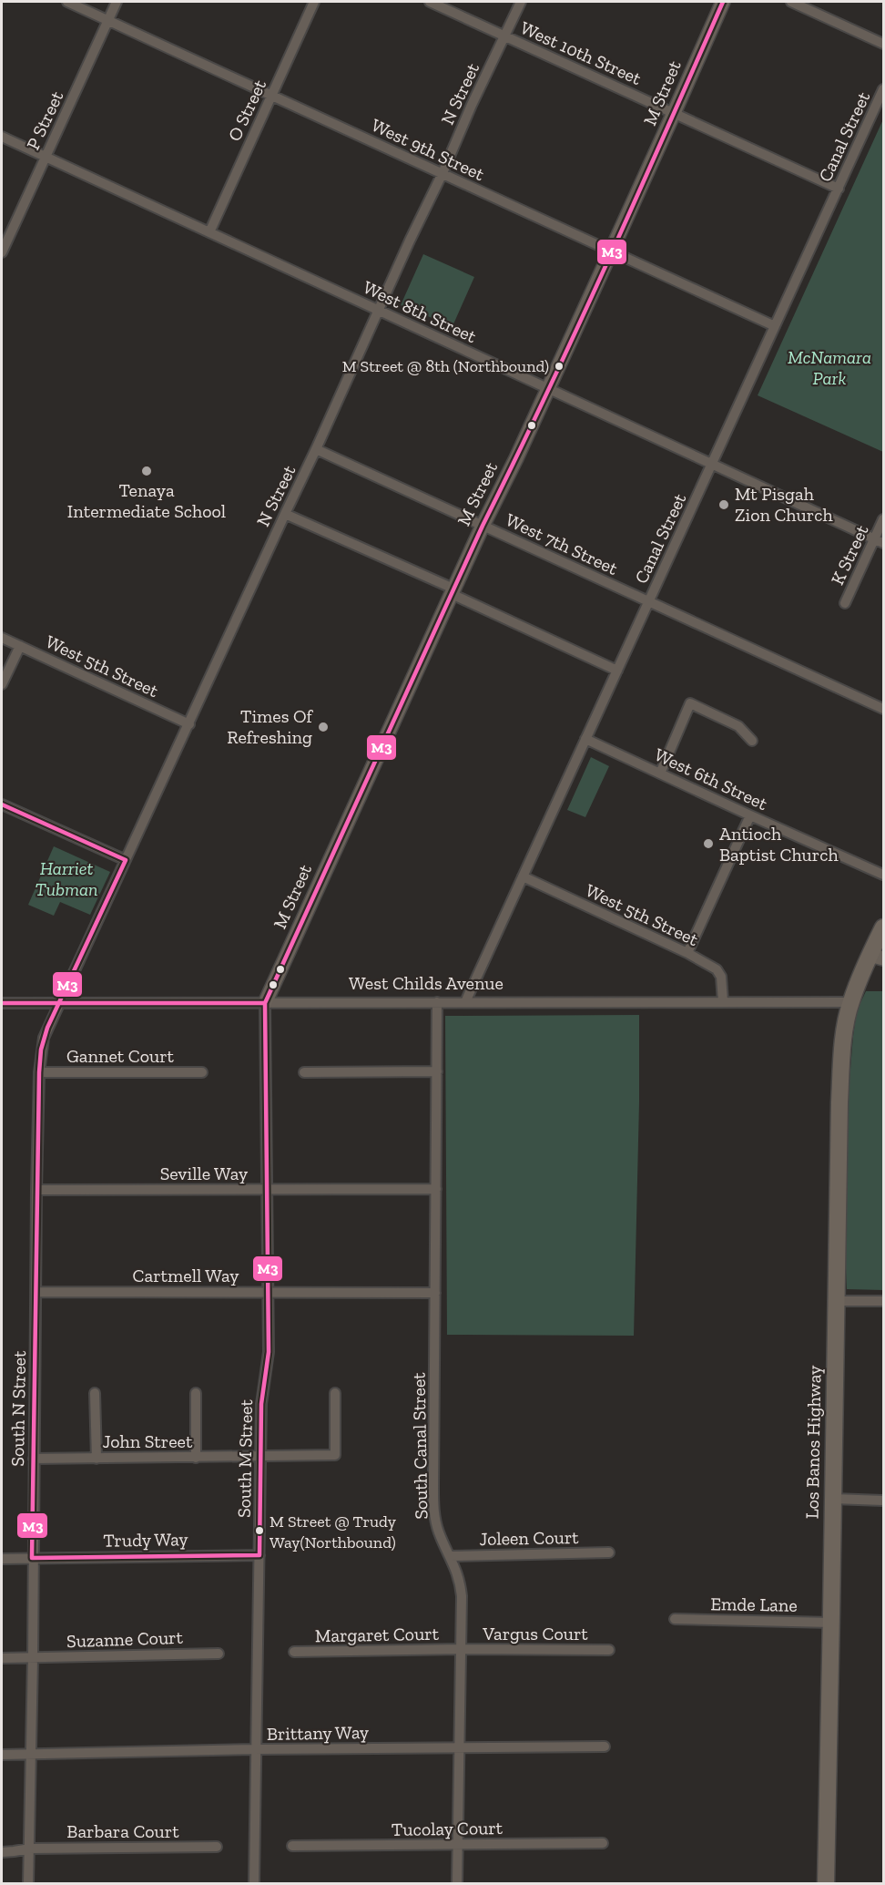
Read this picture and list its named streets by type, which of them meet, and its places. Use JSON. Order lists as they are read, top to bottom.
{
  "streets": {
    "highway": ["Los Banos Highway"],
    "street": [
      "West 10th Street",
      "M Street",
      "N Street",
      "O Street",
      "P Street",
      "Canal Street",
      "West 9th Street",
      "West 8th Street",
      "West 7th Street",
      "K Street",
      "West 5th Street",
      "West 6th Street",
      "West Childs Avenue",
      "Gannet Court",
      "Seville Way",
      "Cartmell Way",
      "South N Street",
      "John Street",
      "South Canal Street",
      "South M Street",
      "Joleen Court",
      "Trudy Way",
      "Emde Lane",
      "Vargus Court",
      "Margaret Court",
      "Suzanne Court",
      "Brittany Way",
      "Tucolay Court",
      "Barbara Court"
    ]
  },
  "crossings": [
    ["West 10th Street", "M Street"],
    ["West 10th Street", "N Street"],
    ["West 10th Street", "Canal Street"],
    ["M Street", "West 9th Street"],
    ["M Street", "West 8th Street"],
    ["M Street", "West 7th Street"],
    ["M Street", "West Childs Avenue"],
    ["M Street", "South M Street"],
    ["N Street", "West 9th Street"],
    ["N Street", "West 8th Street"],
    ["N Street", "West 7th Street"],
    ["N Street", "West 5th Street"],
    ["N Street", "West Childs Avenue"],
    ["N Street", "South N Street"],
    ["O Street", "West 9th Street"],
    ["O Street", "West 8th Street"],
    ["P Street", "West 9th Street"],
    ["P Street", "West 8th Street"],
    ["Canal Street", "West 9th Street"],
    ["Canal Street", "West 8th Street"],
    ["Canal Street", "West 7th Street"],
    ["Canal Street", "West 5th Street"],
    ["Canal Street", "West 6th Street"],
    ["Canal Street", "West Childs Avenue"],
    ["West 8th Street", "K Street"],
    ["West 5th Street", "West Childs Avenue"],
    ["West Childs Avenue", "South N Street"],
    ["West Childs Avenue", "Los Banos Highway"],
    ["West Childs Avenue", "South Canal Street"],
    ["West Childs Avenue", "South M Street"],
    ["Gannet Court", "South N Street"],
    ["Seville Way", "South N Street"],
    ["Seville Way", "South Canal Street"],
    ["Seville Way", "South M Street"],
    ["Cartmell Way", "South N Street"],
    ["Cartmell Way", "South Canal Street"],
    ["Cartmell Way", "South M Street"],
    ["South N Street", "John Street"],
    ["South N Street", "Trudy Way"],
    ["South N Street", "Suzanne Court"],
    ["South N Street", "Brittany Way"],
    ["South N Street", "Barbara Court"],
    ["John Street", "South M Street"],
    ["Los Banos Highway", "Emde Lane"],
    ["South Canal Street", "Joleen Court"],
    ["South Canal Street", "Vargus Court"],
    ["South Canal Street", "Margaret Court"],
    ["South Canal Street", "Brittany Way"],
    ["South Canal Street", "Tucolay Court"],
    ["South M Street", "Trudy Way"],
    ["South M Street", "Brittany Way"],
    ["Vargus Court", "Margaret Court"]
  ],
  "parks": ["McNamara Park", "Harriet Tubman"],
  "places": [
    "M Street @ 8th (Northbound)",
    "Tenaya Intermediate School",
    "Mt Pisgah Zion Church",
    "Times Of Refreshing",
    "Antioch Baptist Church",
    "M Street @ Trudy Way(Northbound)"
  ],
  "lines": ["transit line M3"]
}
